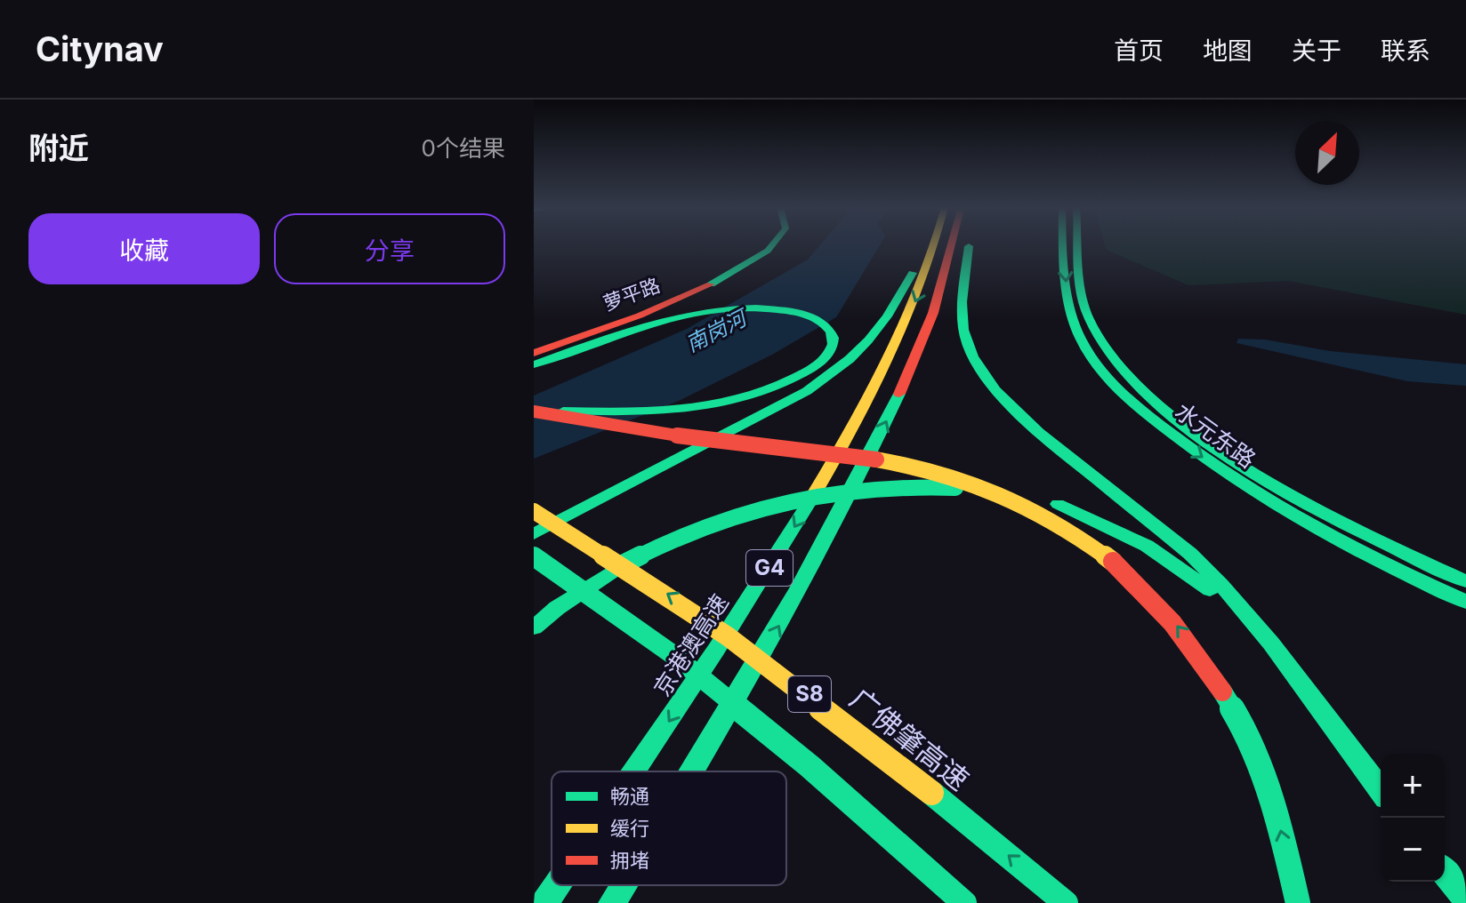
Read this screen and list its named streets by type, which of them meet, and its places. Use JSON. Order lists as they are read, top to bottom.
{
  "streets": {
    "main road": [
      "萝平路",
      "水元东路",
      "G4",
      "京港澳高速",
      "S8",
      "广佛肇高速"
    ]
  },
  "water": ["南岗河"],
  "legend": ["畅通", "缓行", "拥堵"],
  "north": "top right",
  "page": {
    "header": "Citynav",
    "nav": [
      "首页",
      "地图",
      "关于",
      "联系"
    ],
    "heading": ["附近", "0个结果"],
    "buttons": ["收藏", "分享"],
    "map_buttons": ["+", "−"]
  }
}
